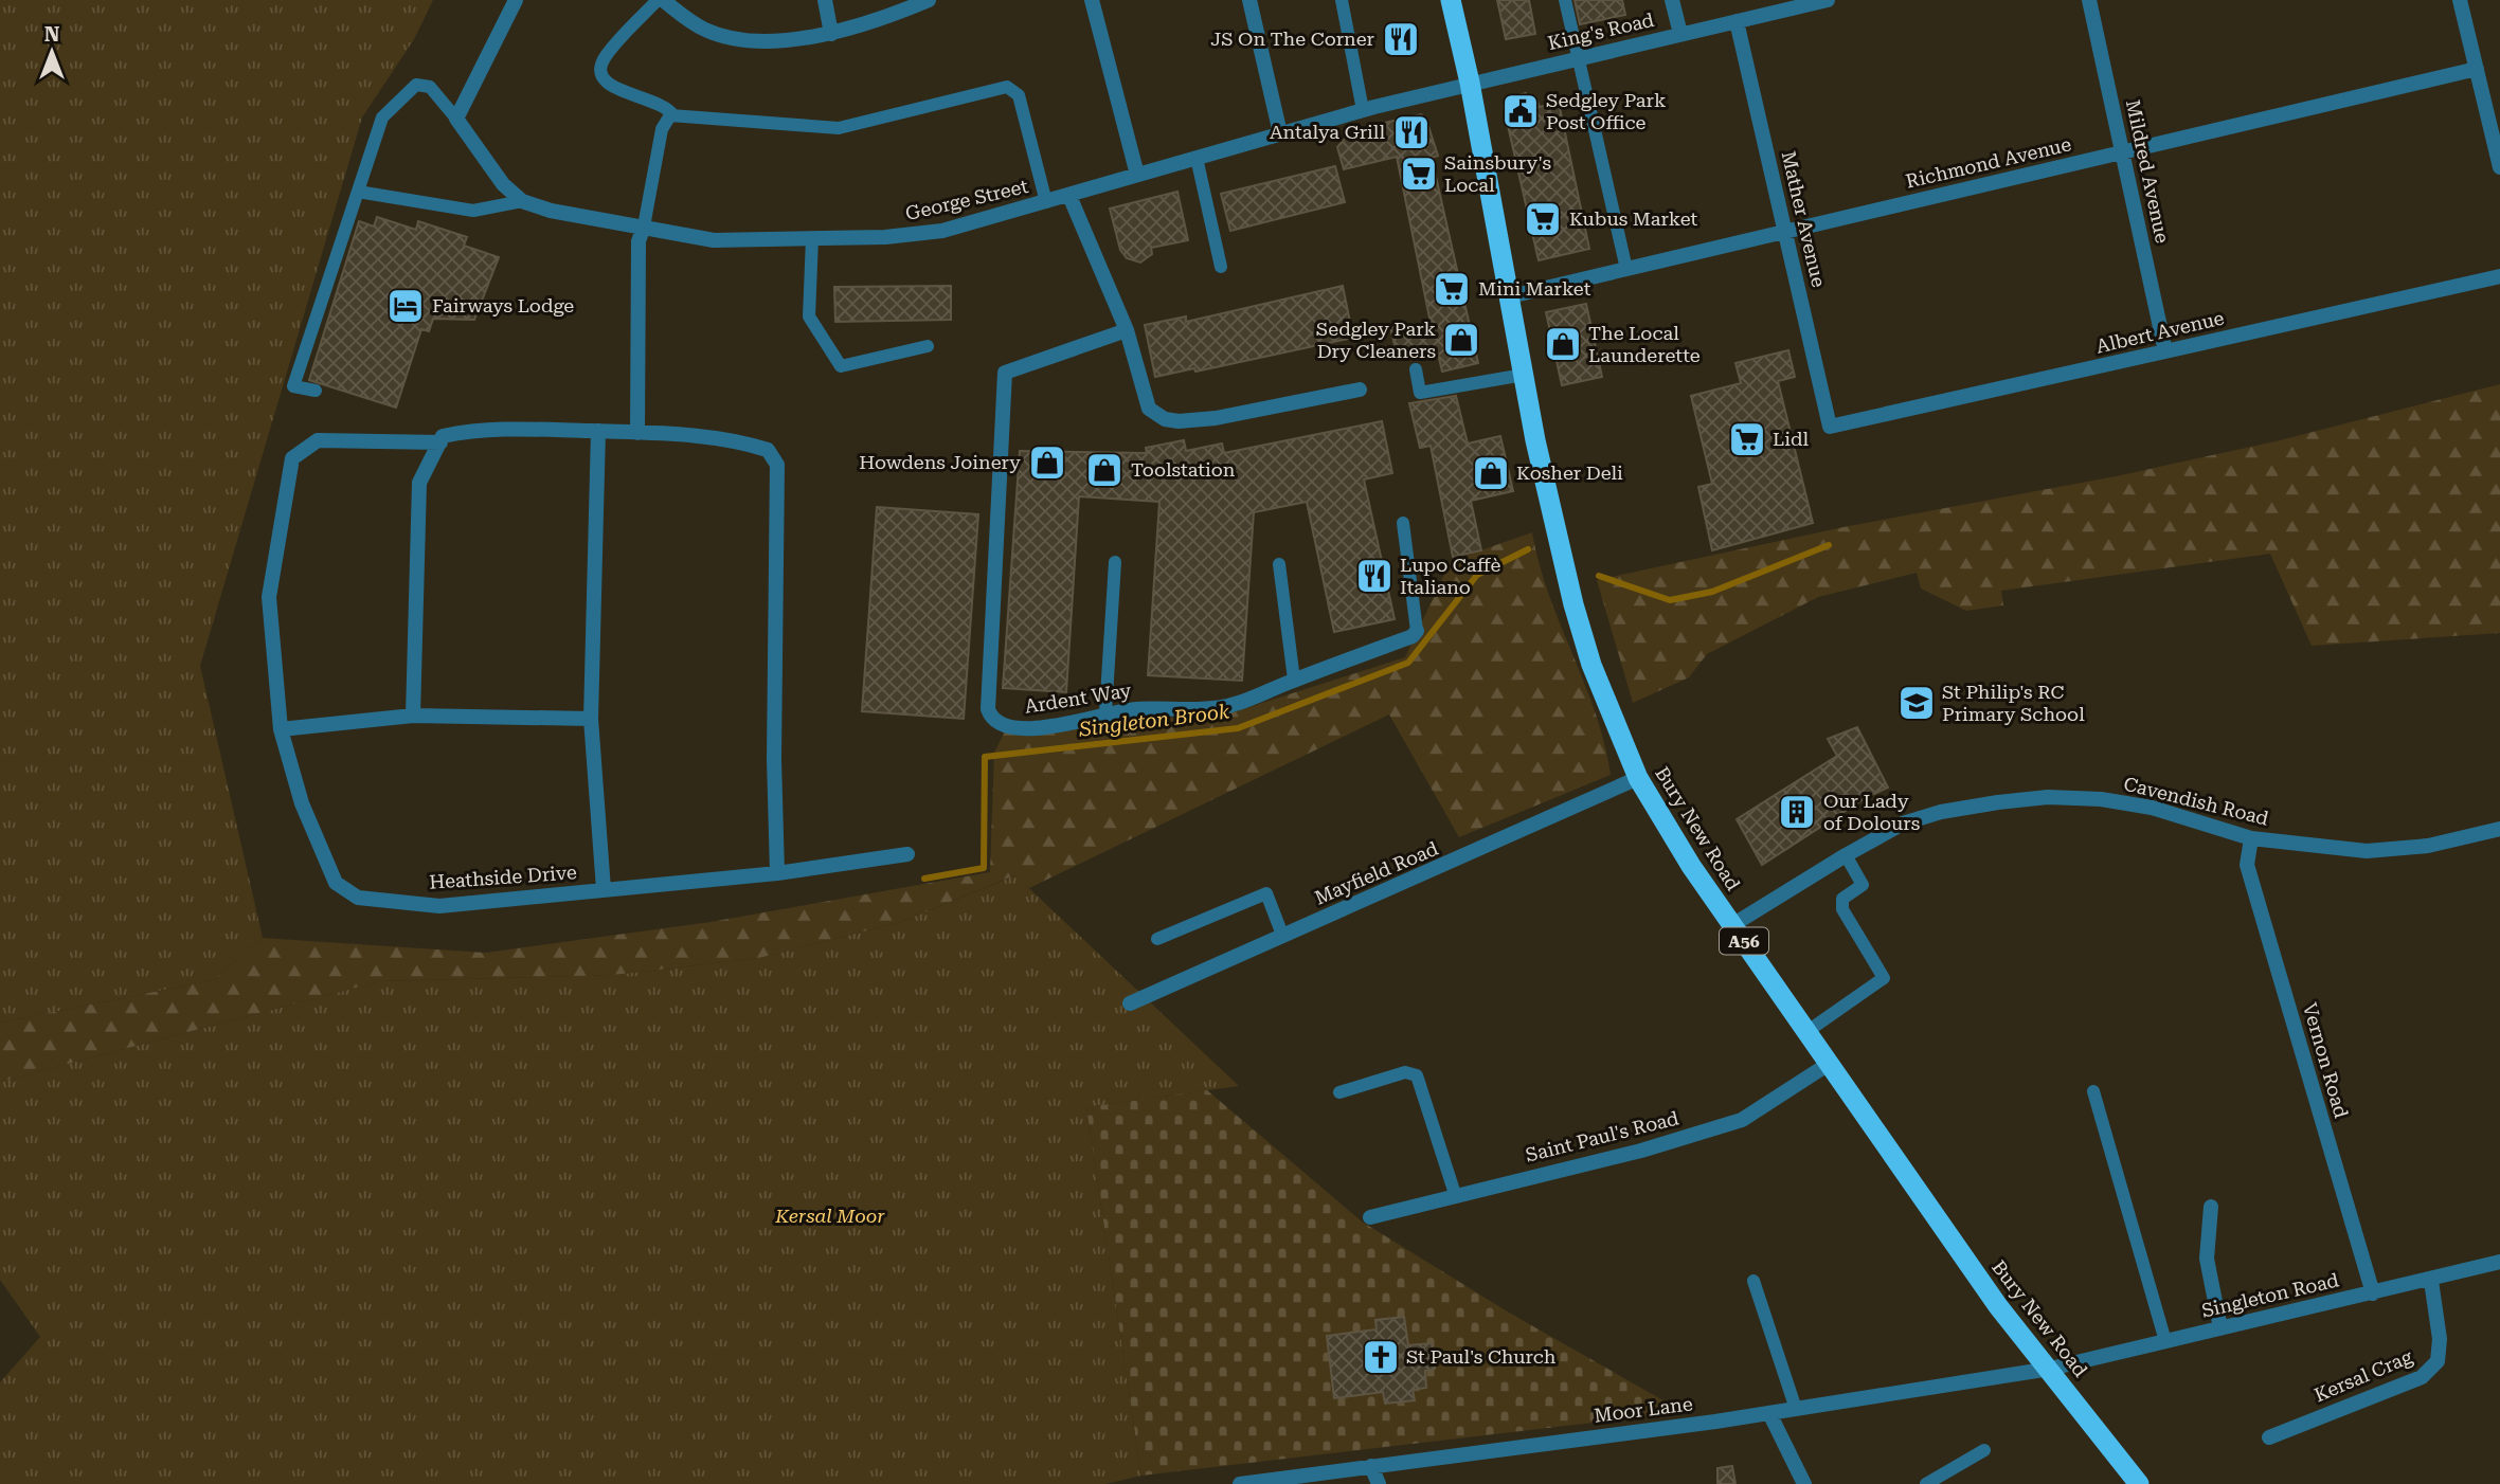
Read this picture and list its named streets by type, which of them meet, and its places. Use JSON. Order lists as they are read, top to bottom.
{
  "streets": {
    "highway": ["Bury New Road", "A56"],
    "street": [
      "King's Road",
      "Richmond Avenue",
      "Mildred Avenue",
      "George Street",
      "Mather Avenue",
      "Albert Avenue",
      "Ardent Way",
      "Cavendish Road",
      "Mayfield Road",
      "Heathside Drive",
      "Vernon Road",
      "Saint Paul's Road",
      "Singleton Road",
      "Kersal Crag",
      "Moor Lane"
    ]
  },
  "crossings": [
    ["King's Road", "George Street"],
    ["King's Road", "Mather Avenue"],
    ["King's Road", "Bury New Road"],
    ["Richmond Avenue", "Mildred Avenue"],
    ["Richmond Avenue", "Mather Avenue"],
    ["Richmond Avenue", "Bury New Road"],
    ["Mildred Avenue", "Albert Avenue"],
    ["George Street", "Bury New Road"],
    ["Mather Avenue", "Albert Avenue"],
    ["Cavendish Road", "Bury New Road"],
    ["Cavendish Road", "Vernon Road"],
    ["Bury New Road", "Mayfield Road"],
    ["Bury New Road", "Saint Paul's Road"],
    ["Bury New Road", "Singleton Road"],
    ["Bury New Road", "Moor Lane"],
    ["Vernon Road", "Singleton Road"],
    ["Singleton Road", "Kersal Crag"],
    ["Singleton Road", "Moor Lane"]
  ],
  "water": ["Singleton Brook"],
  "parks": ["Kersal Moor"],
  "places": {
    "restaurant": ["JS On The Corner", "Antalya Grill", "Lupo Caffè Italiano"],
    "public building": ["Sedgley Park Post Office"],
    "supermarket": [
      "Sainsbury's Local",
      "Kubus Market",
      "Mini Market",
      "Lidl"
    ],
    "hotel": ["Fairways Lodge"],
    "shop": [
      "Sedgley Park Dry Cleaners",
      "The Local Launderette",
      "Howdens Joinery",
      "Toolstation",
      "Kosher Deli"
    ],
    "school or university": ["St Philip's RC Primary School"],
    "building": ["Our Lady of Dolours"],
    "church": ["St Paul's Church"]
  },
  "north": "top"
}
